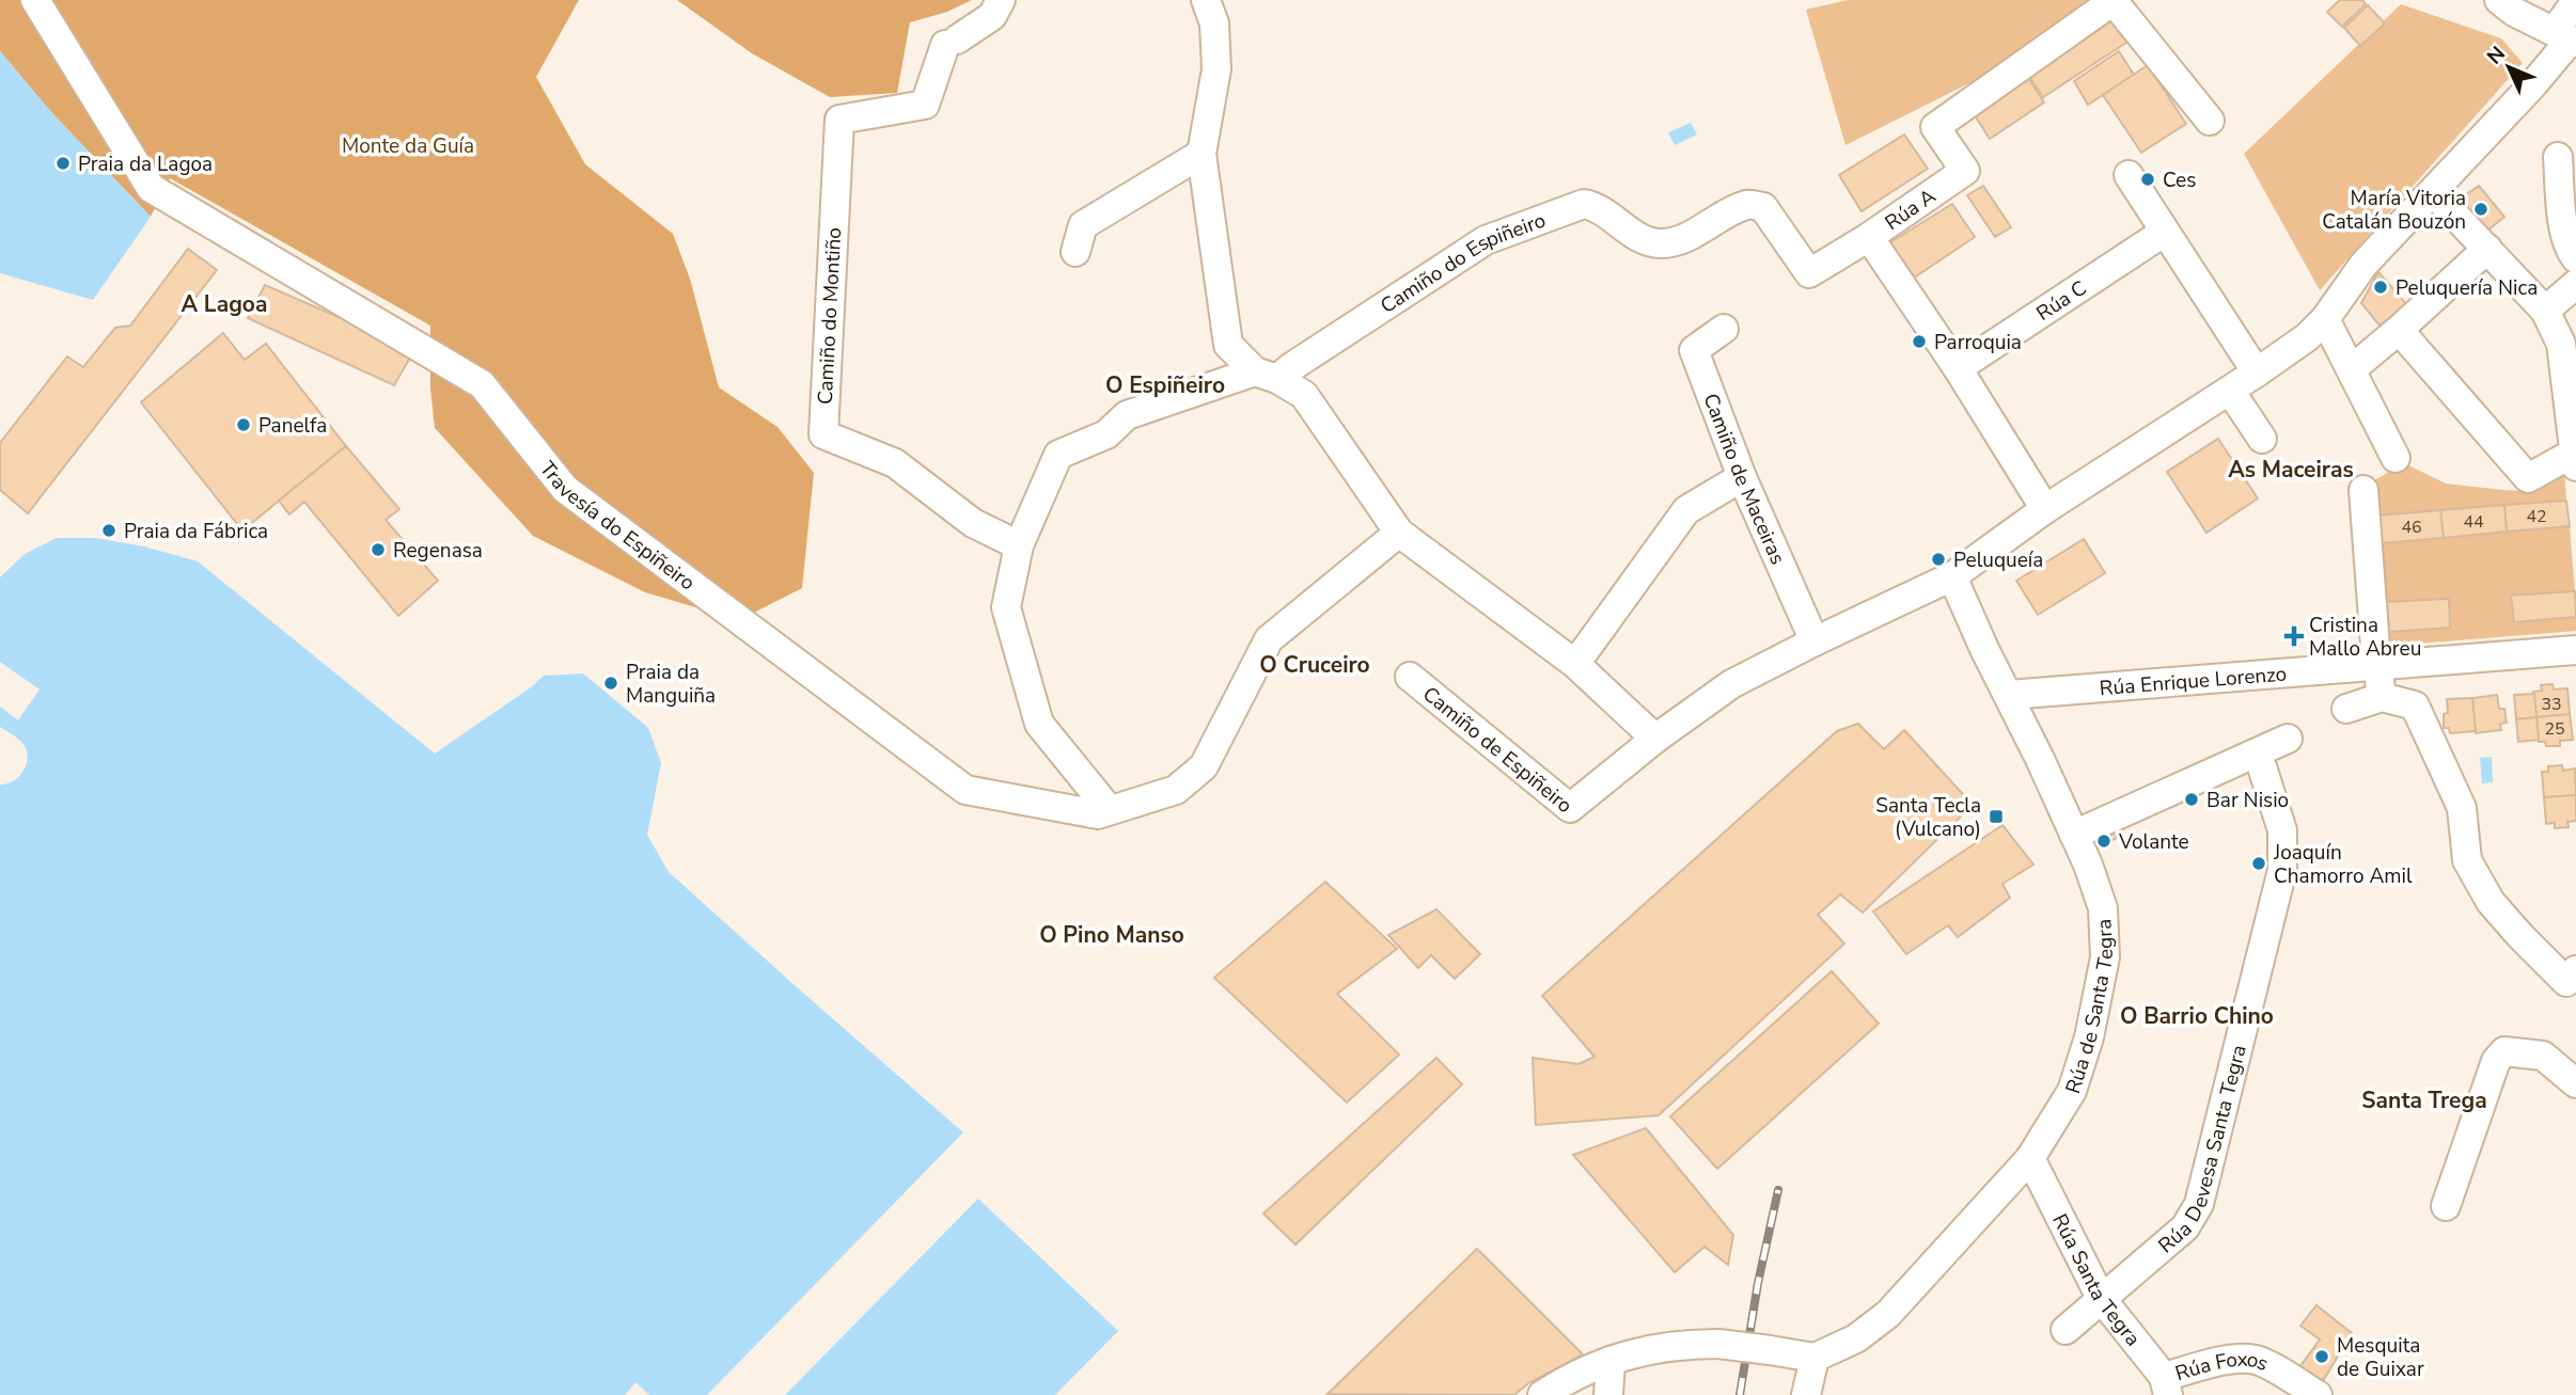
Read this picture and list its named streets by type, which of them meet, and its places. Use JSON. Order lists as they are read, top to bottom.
{
  "streets": {
    "street": [
      "Rúa A",
      "Camiño do Espiñeiro",
      "Rúa C",
      "Camiño do Montiño",
      "Camiño de Maceiras",
      "Travesía do Espiñeiro",
      "Rúa Enrique Lorenzo",
      "Camiño de Espiñeiro",
      "Rúa de Santa Tegra",
      "Rúa Devesa Santa Tegra",
      "Rúa Santa Tegra",
      "Rúa Foxos"
    ]
  },
  "crossings": [
    ["Rúa A", "Camiño do Espiñeiro"],
    ["Rúa Enrique Lorenzo", "Rúa de Santa Tegra"],
    ["Rúa de Santa Tegra", "Rúa Santa Tegra"],
    ["Rúa Devesa Santa Tegra", "Rúa Santa Tegra"],
    ["Rúa Santa Tegra", "Rúa Foxos"]
  ],
  "districts": [
    "A Lagoa",
    "O Espiñeiro",
    "As Maceiras",
    "O Cruceiro",
    "O Pino Manso",
    "O Barrio Chino",
    "Santa Trega"
  ],
  "parks": ["Monte da Guía"],
  "places": {
    "other": [
      "Praia da Lagoa",
      "Ces",
      "María Vitoria Catalán Bouzón",
      "Peluquería Nica",
      "Parroquia",
      "Panelfa",
      "Praia da Fábrica",
      "Regenasa",
      "Peluqueía",
      "Praia da Manguiña",
      "Bar Nisio",
      "Volante",
      "Joaquín Chamorro Amil",
      "Mesquita de Guixar"
    ],
    "health": ["Cristina Mallo Abreu"],
    "transit": ["Santa Tecla (Vulcano)"]
  },
  "house_numbers": [
    "42",
    "44",
    "46",
    "33",
    "25"
  ],
  "north": "top left"
}
